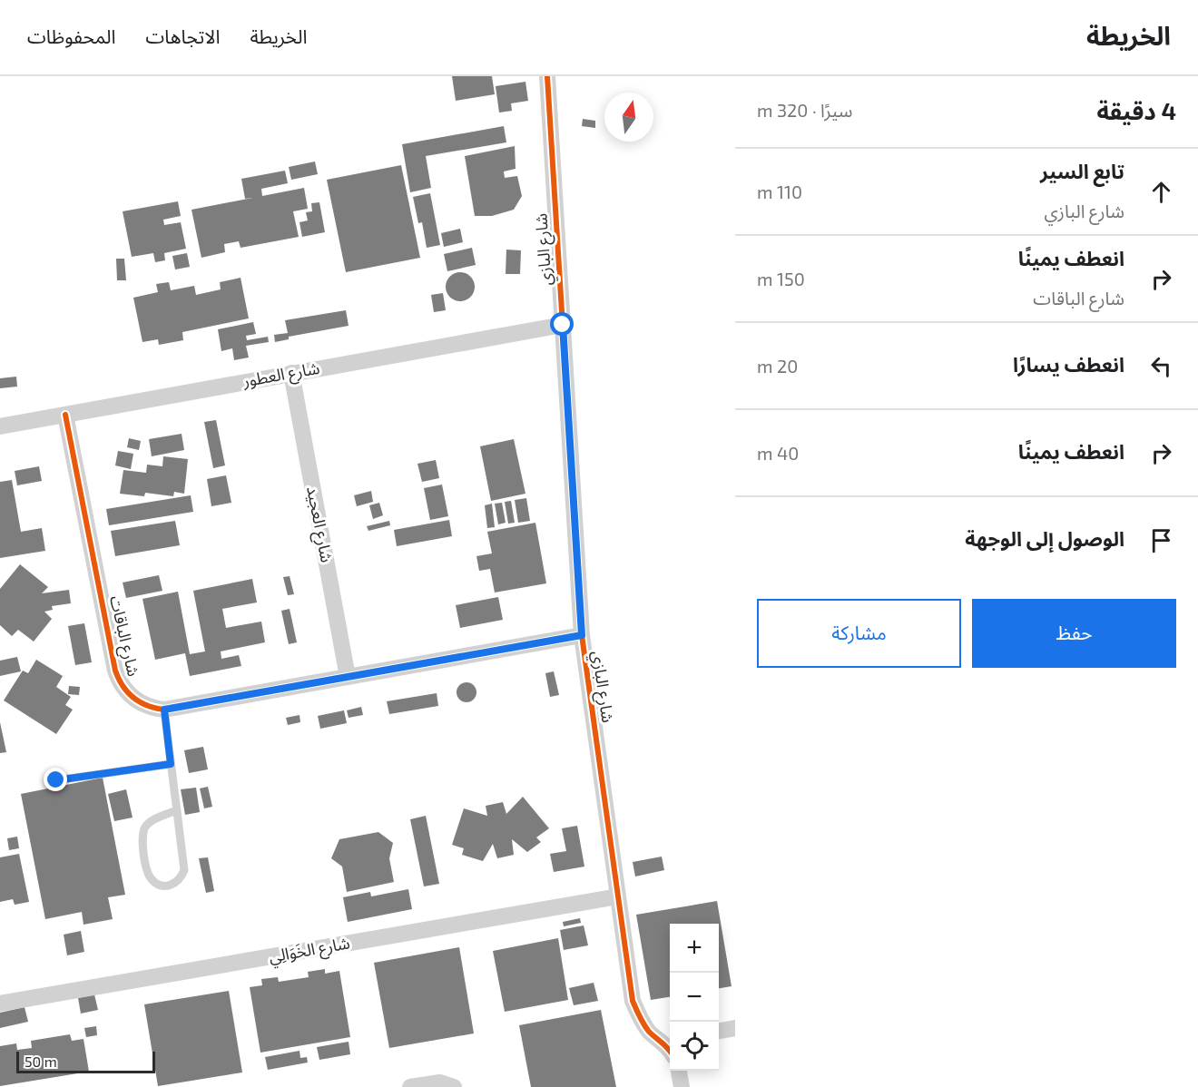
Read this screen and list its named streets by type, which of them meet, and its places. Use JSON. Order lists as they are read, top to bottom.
{
  "streets": {
    "street": [
      "شارع البازي",
      "شارع العطور",
      "شارع العجيد",
      "شارع الباقات",
      "شارع الخَوَالِي"
    ]
  },
  "crossings": [
    ["شارع البازي", "شارع العطور"],
    ["شارع البازي", "شارع الباقات"],
    ["شارع البازي", "شارع الخَوَالِي"],
    ["شارع العطور", "شارع العجيد"],
    ["شارع العطور", "شارع الباقات"],
    ["شارع العجيد", "شارع الباقات"]
  ],
  "scale_bar": "50 m",
  "north": "top",
  "page": {
    "header": "الخريطة",
    "nav": ["الخريطة", "الاتجاهات", "المحفوظات"],
    "heading": ["4 دقيقة", "سيرًا · 320 m"],
    "list": [
      ["تابع السير", "شارع البازي", "110 m"],
      ["انعطف يمينًا", "شارع الباقات", "150 m"],
      ["انعطف يسارًا", "20 m"],
      ["انعطف يمينًا", "40 m"],
      "الوصول إلى الوجهة"
    ],
    "buttons": ["حفظ", "مشاركة"],
    "map_buttons": ["+", "−"],
    "scale": "50 m"
  }
}
